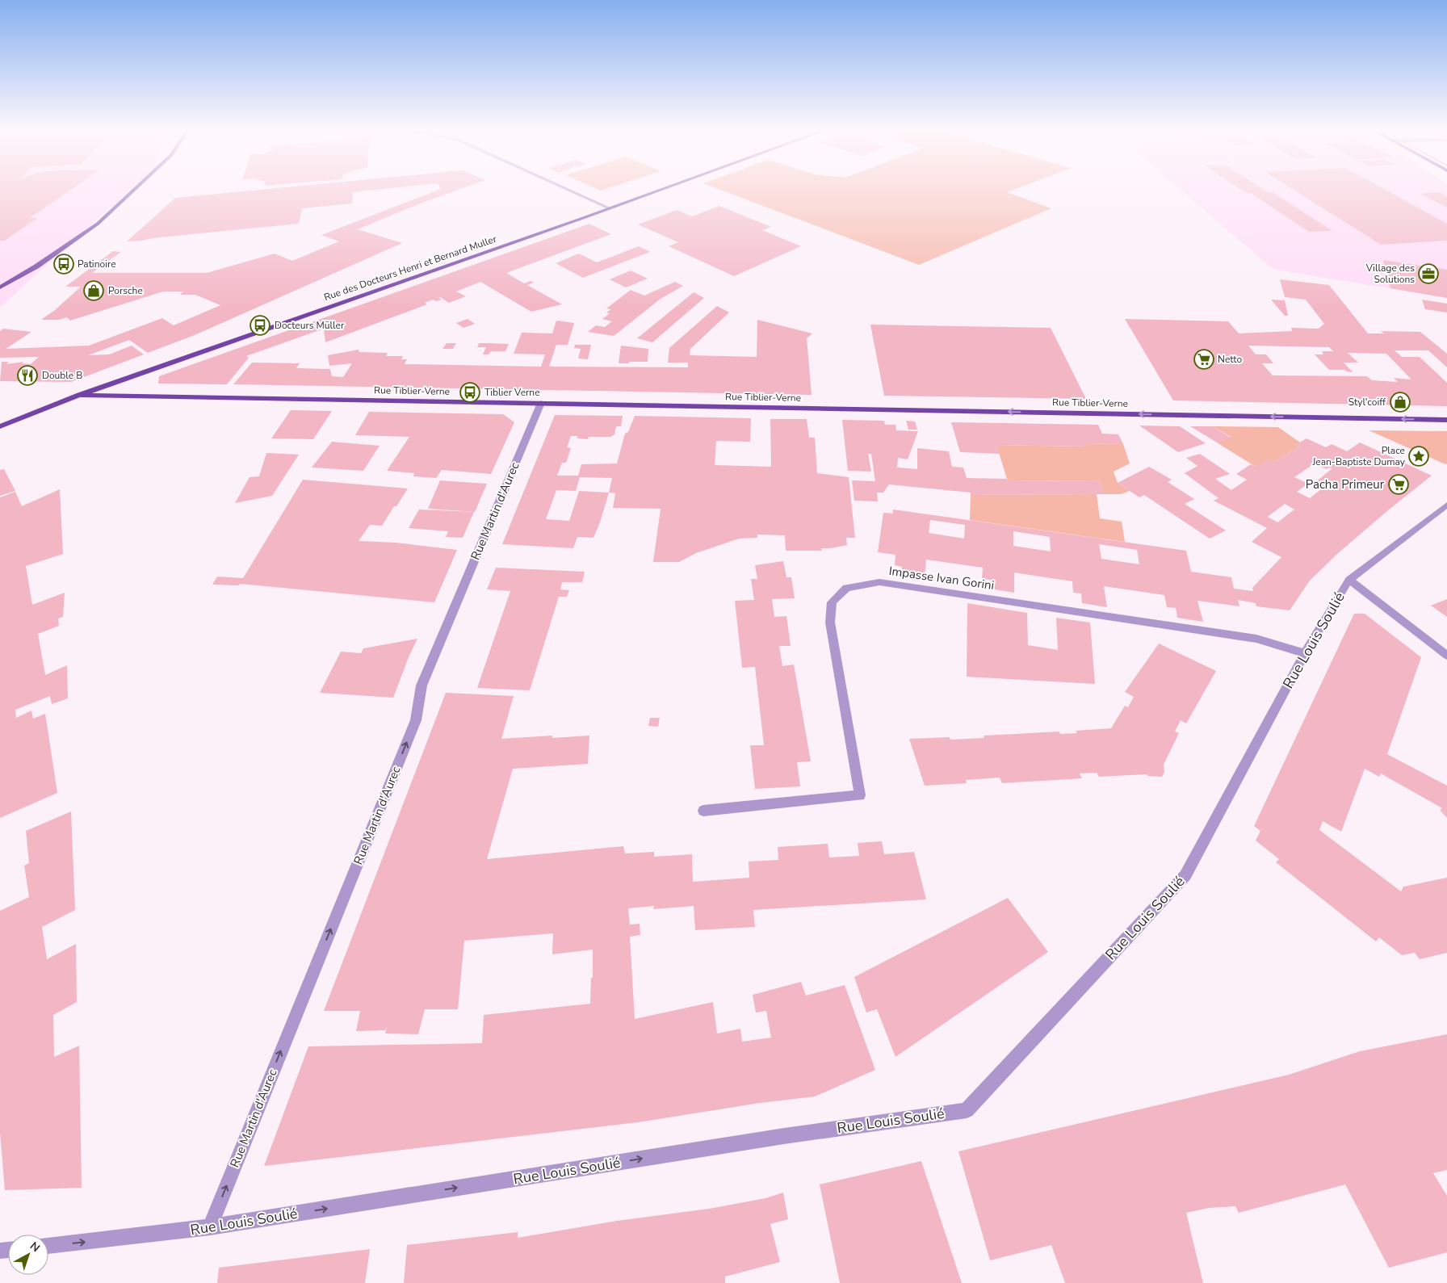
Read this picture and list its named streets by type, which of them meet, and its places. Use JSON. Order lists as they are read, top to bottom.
{
  "streets": {
    "main road": ["Rue des Docteurs Henri et Bernard Muller", "Rue Tiblier-Verne"],
    "street": ["Rue Martin d'Aurec", "Impasse Ivan Gorini", "Rue Louis Soulié"]
  },
  "crossings": [
    ["Rue des Docteurs Henri et Bernard Muller", "Rue Tiblier-Verne"],
    ["Rue Tiblier-Verne", "Rue Martin d'Aurec"],
    ["Rue Martin d'Aurec", "Rue Louis Soulié"],
    ["Impasse Ivan Gorini", "Rue Louis Soulié"]
  ],
  "one_way": ["Rue Tiblier-Verne", "Rue Martin d'Aurec", "Rue Louis Soulié"],
  "places": {
    "bus stop": ["Patinoire", "Docteurs Müller", "Tiblier Verne"],
    "office": ["Village des Solutions"],
    "shop": ["Porsche", "Styl'coiff"],
    "supermarket": ["Netto", "Pacha Primeur"],
    "restaurant": ["Double B"],
    "place": ["Place Jean-Baptiste Dumay"]
  },
  "north": "top right"
}
